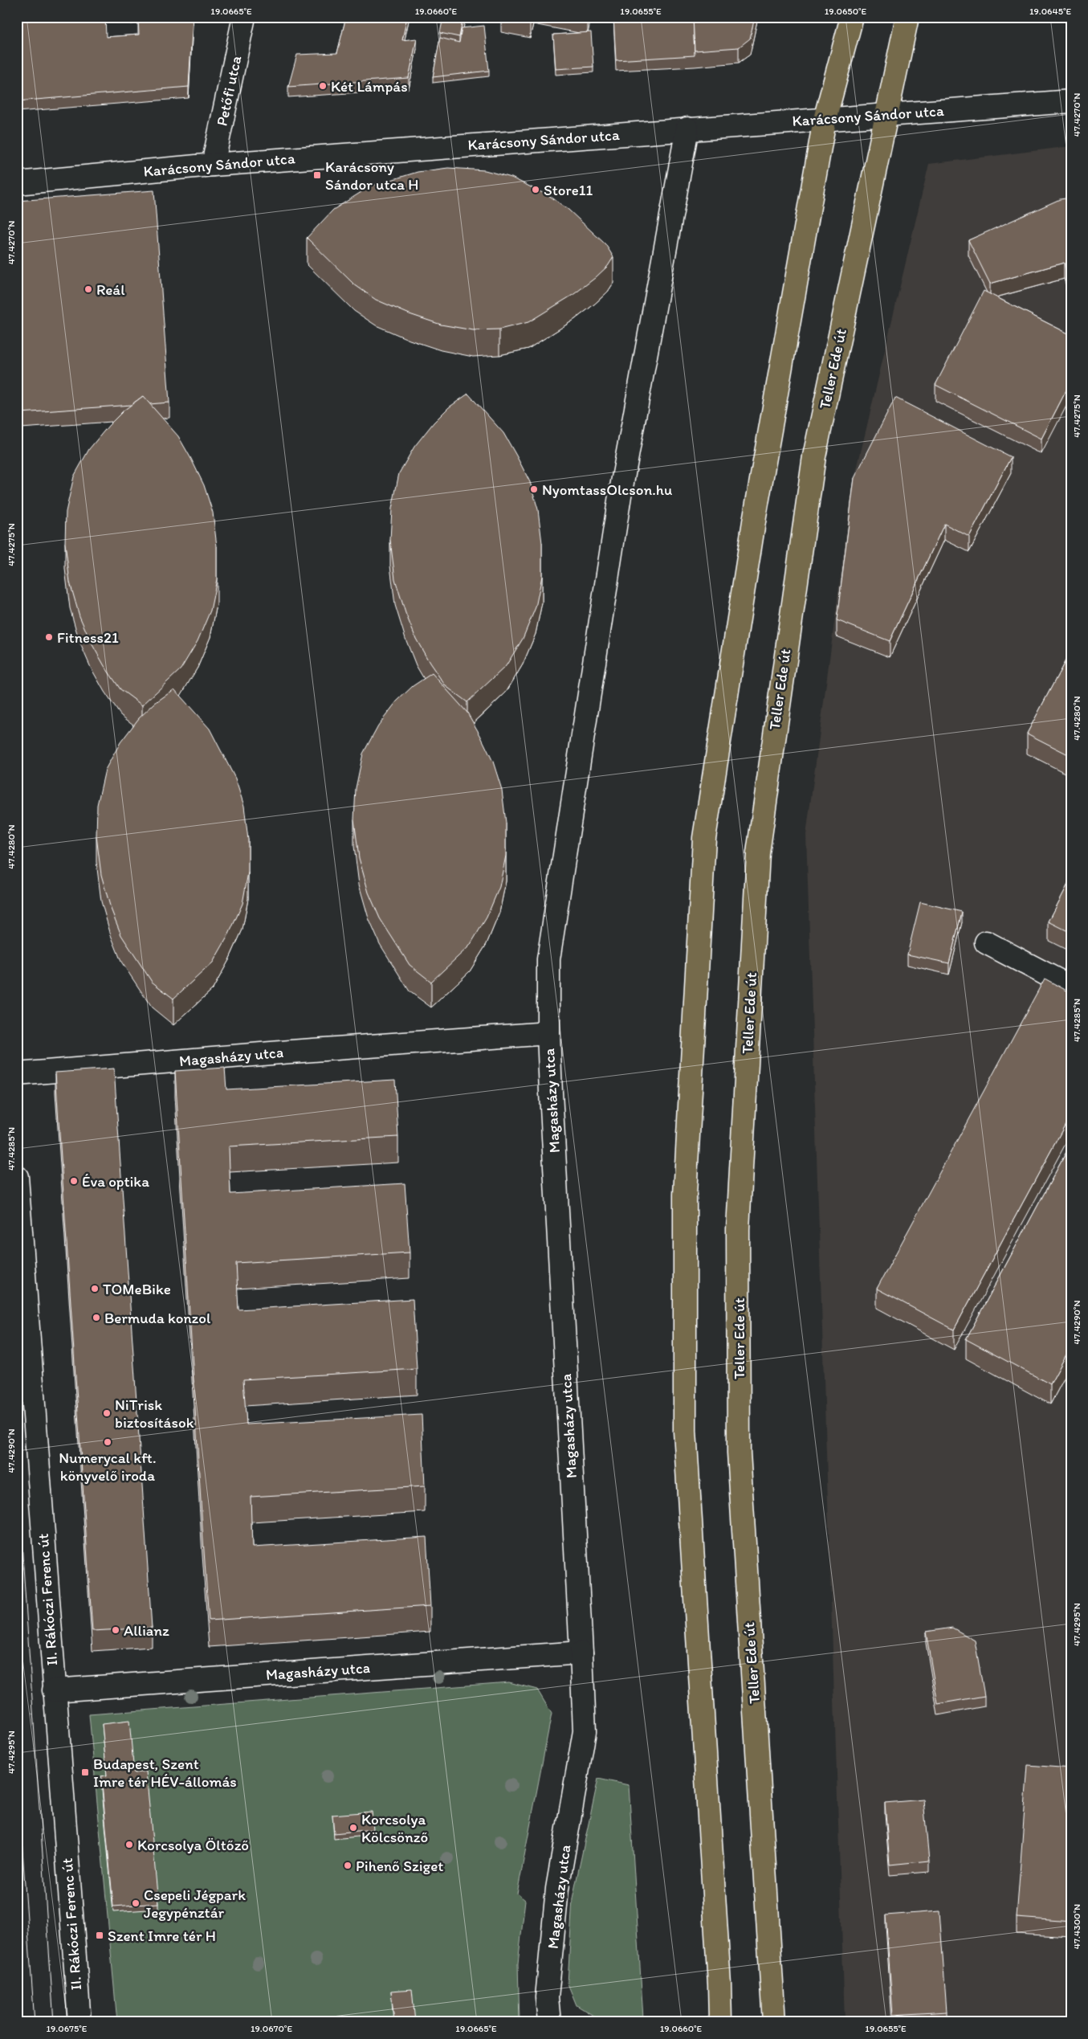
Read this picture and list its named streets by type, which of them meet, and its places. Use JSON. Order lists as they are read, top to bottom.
{
  "streets": {
    "main road": ["Teller Ede út"],
    "street": [
      "Petőfi utca",
      "Karácsony Sándor utca",
      "Magasházy utca",
      "II. Rákóczi Ferenc út"
    ]
  },
  "crossings": [
    ["Petőfi utca", "Karácsony Sándor utca"],
    ["Karácsony Sándor utca", "Teller Ede út"],
    ["Magasházy utca", "II. Rákóczi Ferenc út"]
  ],
  "places": {
    "other": [
      "Két Lámpás",
      "Store11",
      "Reál",
      "NyomtassOlcson.hu",
      "Fitness21",
      "Éva optika",
      "TOMeBike",
      "Bermuda konzol",
      "NiTrisk biztosítások",
      "Numerycal kft. könyvelő iroda",
      "Allianz",
      "Korcsolya Kölcsönző",
      "Korcsolya Öltőző",
      "Pihenő Sziget",
      "Csepeli Jégpark Jegypénztár"
    ],
    "transit": ["Karácsony Sándor utca H", "Budapest, Szent Imre tér HÉV-állomás", "Szent Imre tér H"]
  },
  "coordinates": [
    "19.0665°E",
    "19.0660°E",
    "19.0655°E",
    "19.0650°E",
    "19.0645°E",
    "47.4270°N",
    "47.4275°N",
    "47.4280°N",
    "47.4285°N",
    "47.4290°N",
    "47.4295°N",
    "47.4300°N",
    "19.0675°E",
    "19.0670°E"
  ]
}
